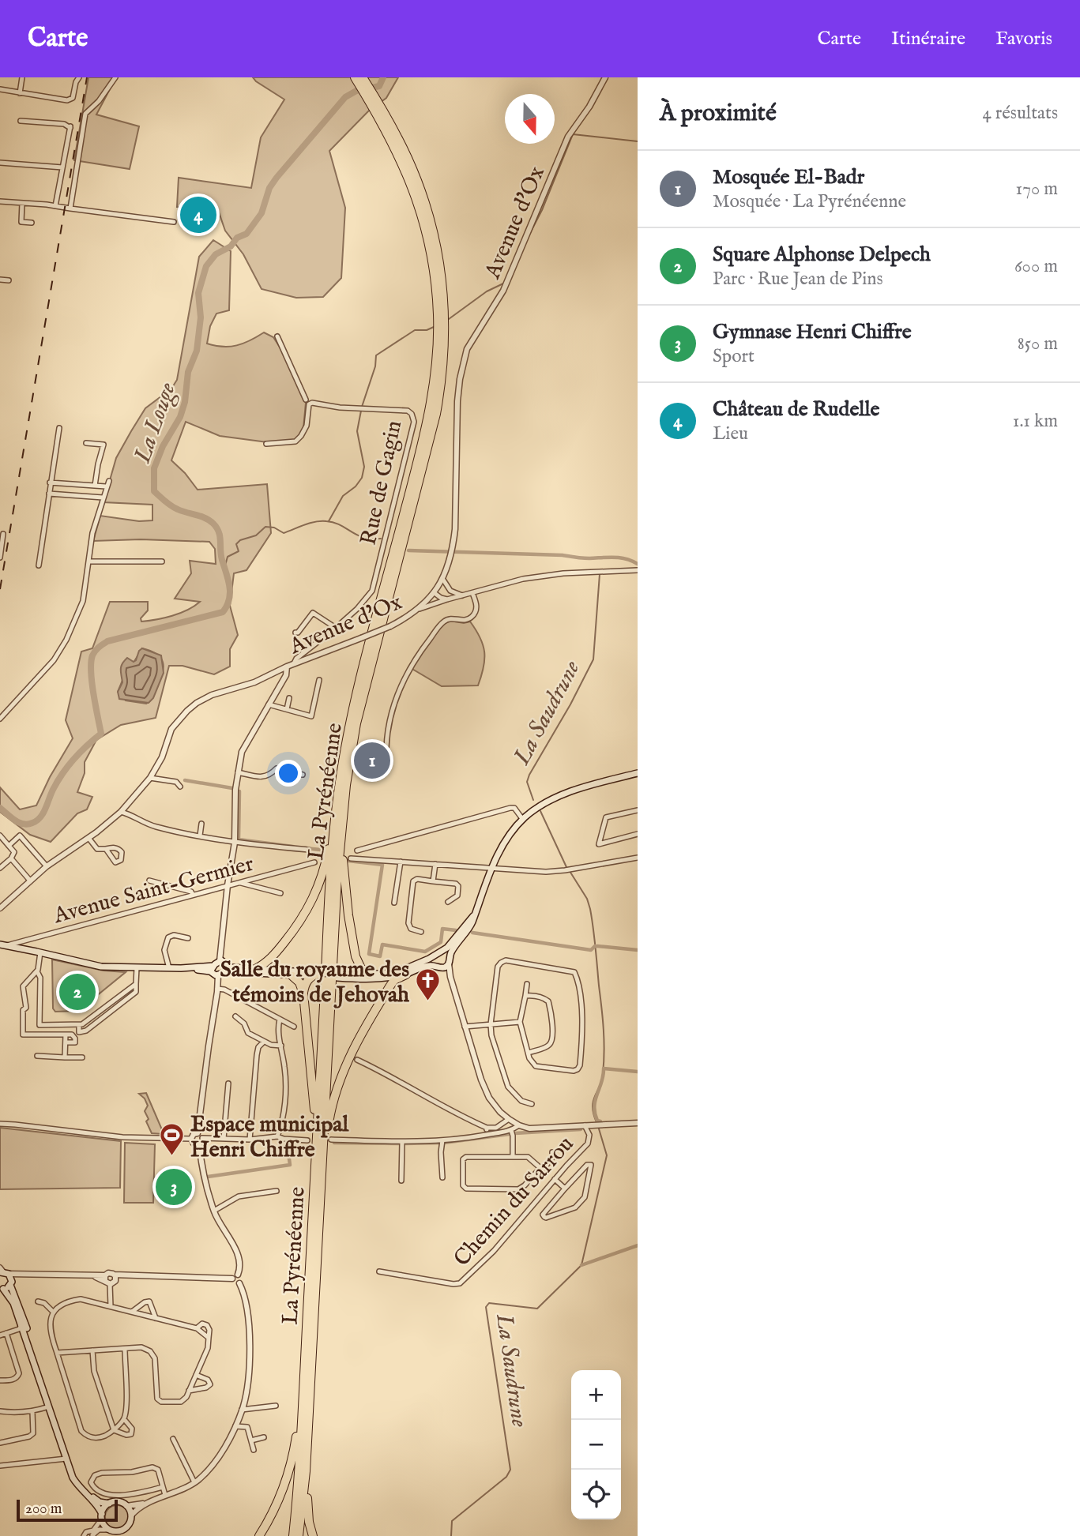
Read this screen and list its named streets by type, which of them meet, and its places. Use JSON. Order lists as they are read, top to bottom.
{
  "streets": {
    "highway": ["La Pyrénéenne"],
    "street": [
      "Avenue d'Ox",
      "Rue de Gagin",
      "Avenue Saint-Germier",
      "Chemin du Sarrou"
    ]
  },
  "crossings": [
    ["Avenue d'Ox", "Rue de Gagin"]
  ],
  "water": ["La Louge", "La Saudrune"],
  "places": {
    "church": ["Salle du royaume des témoins de Jehovah"],
    "sports": ["Espace municipal Henri Chiffre"]
  },
  "scale_bar": "200 m",
  "north": "bottom",
  "page": {
    "header": "Carte",
    "nav": ["Carte", "Itinéraire", "Favoris"],
    "heading": ["À proximité", "4 résultats"],
    "list": [
      {
        "mark": "1",
        "name": "Mosquée El-Badr",
        "note": "Mosquée · La Pyrénéenne",
        "value": "170 m"
      },
      {
        "mark": "2",
        "name": "Square Alphonse Delpech",
        "note": "Parc · Rue Jean de Pins",
        "value": "600 m"
      },
      {
        "mark": "3",
        "name": "Gymnase Henri Chiffre",
        "note": "Sport",
        "value": "850 m"
      },
      {
        "mark": "4",
        "name": "Château de Rudelle",
        "note": "Lieu",
        "value": "1.1 km"
      }
    ],
    "pins": [
      "4",
      "1",
      "2",
      "3"
    ],
    "map_buttons": ["+", "−"],
    "scale": "200 m"
  }
}
